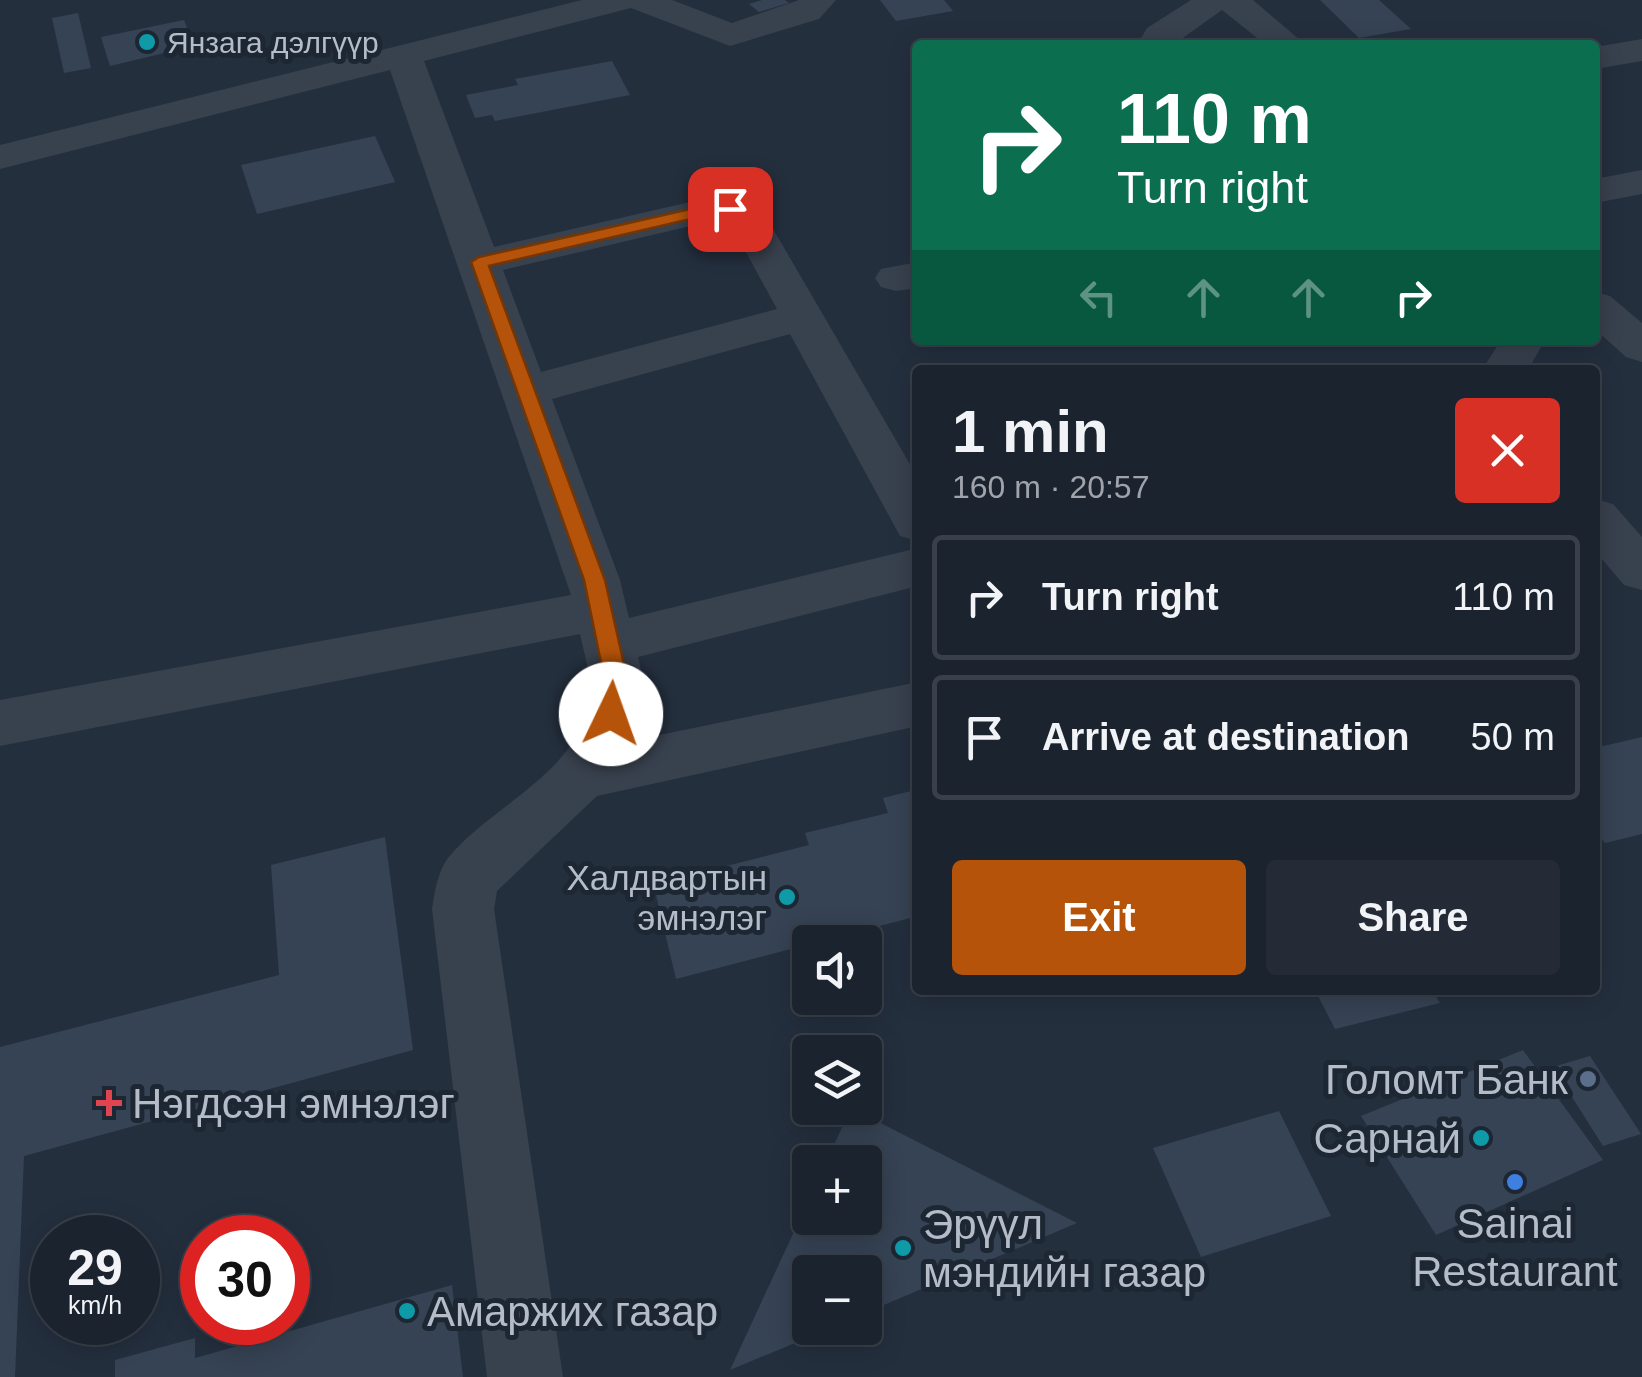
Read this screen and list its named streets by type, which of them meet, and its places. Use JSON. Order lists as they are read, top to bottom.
{
  "places": {
    "other": [
      "Янзага дэлгүүр",
      "Халдвартын эмнэлэг",
      "Голомт Банк",
      "Сарнай",
      "Sainai Restaurant",
      "Эрүүл мэндийн газар",
      "Амаржих газар"
    ],
    "health": ["Нэгдсэн эмнэлэг"]
  },
  "page": {
    "turn": ["110 m", "Turn right"],
    "heading": ["1 min", "160 m · 20:57"],
    "list": [
      {
        "name": "Turn right",
        "value": "110 m"
      },
      {
        "name": "Arrive at destination",
        "value": "50 m"
      }
    ],
    "buttons": ["Exit", "Share"],
    "map_buttons": ["+", "−"],
    "speed": "29 km/h",
    "limit": "30"
  }
}
